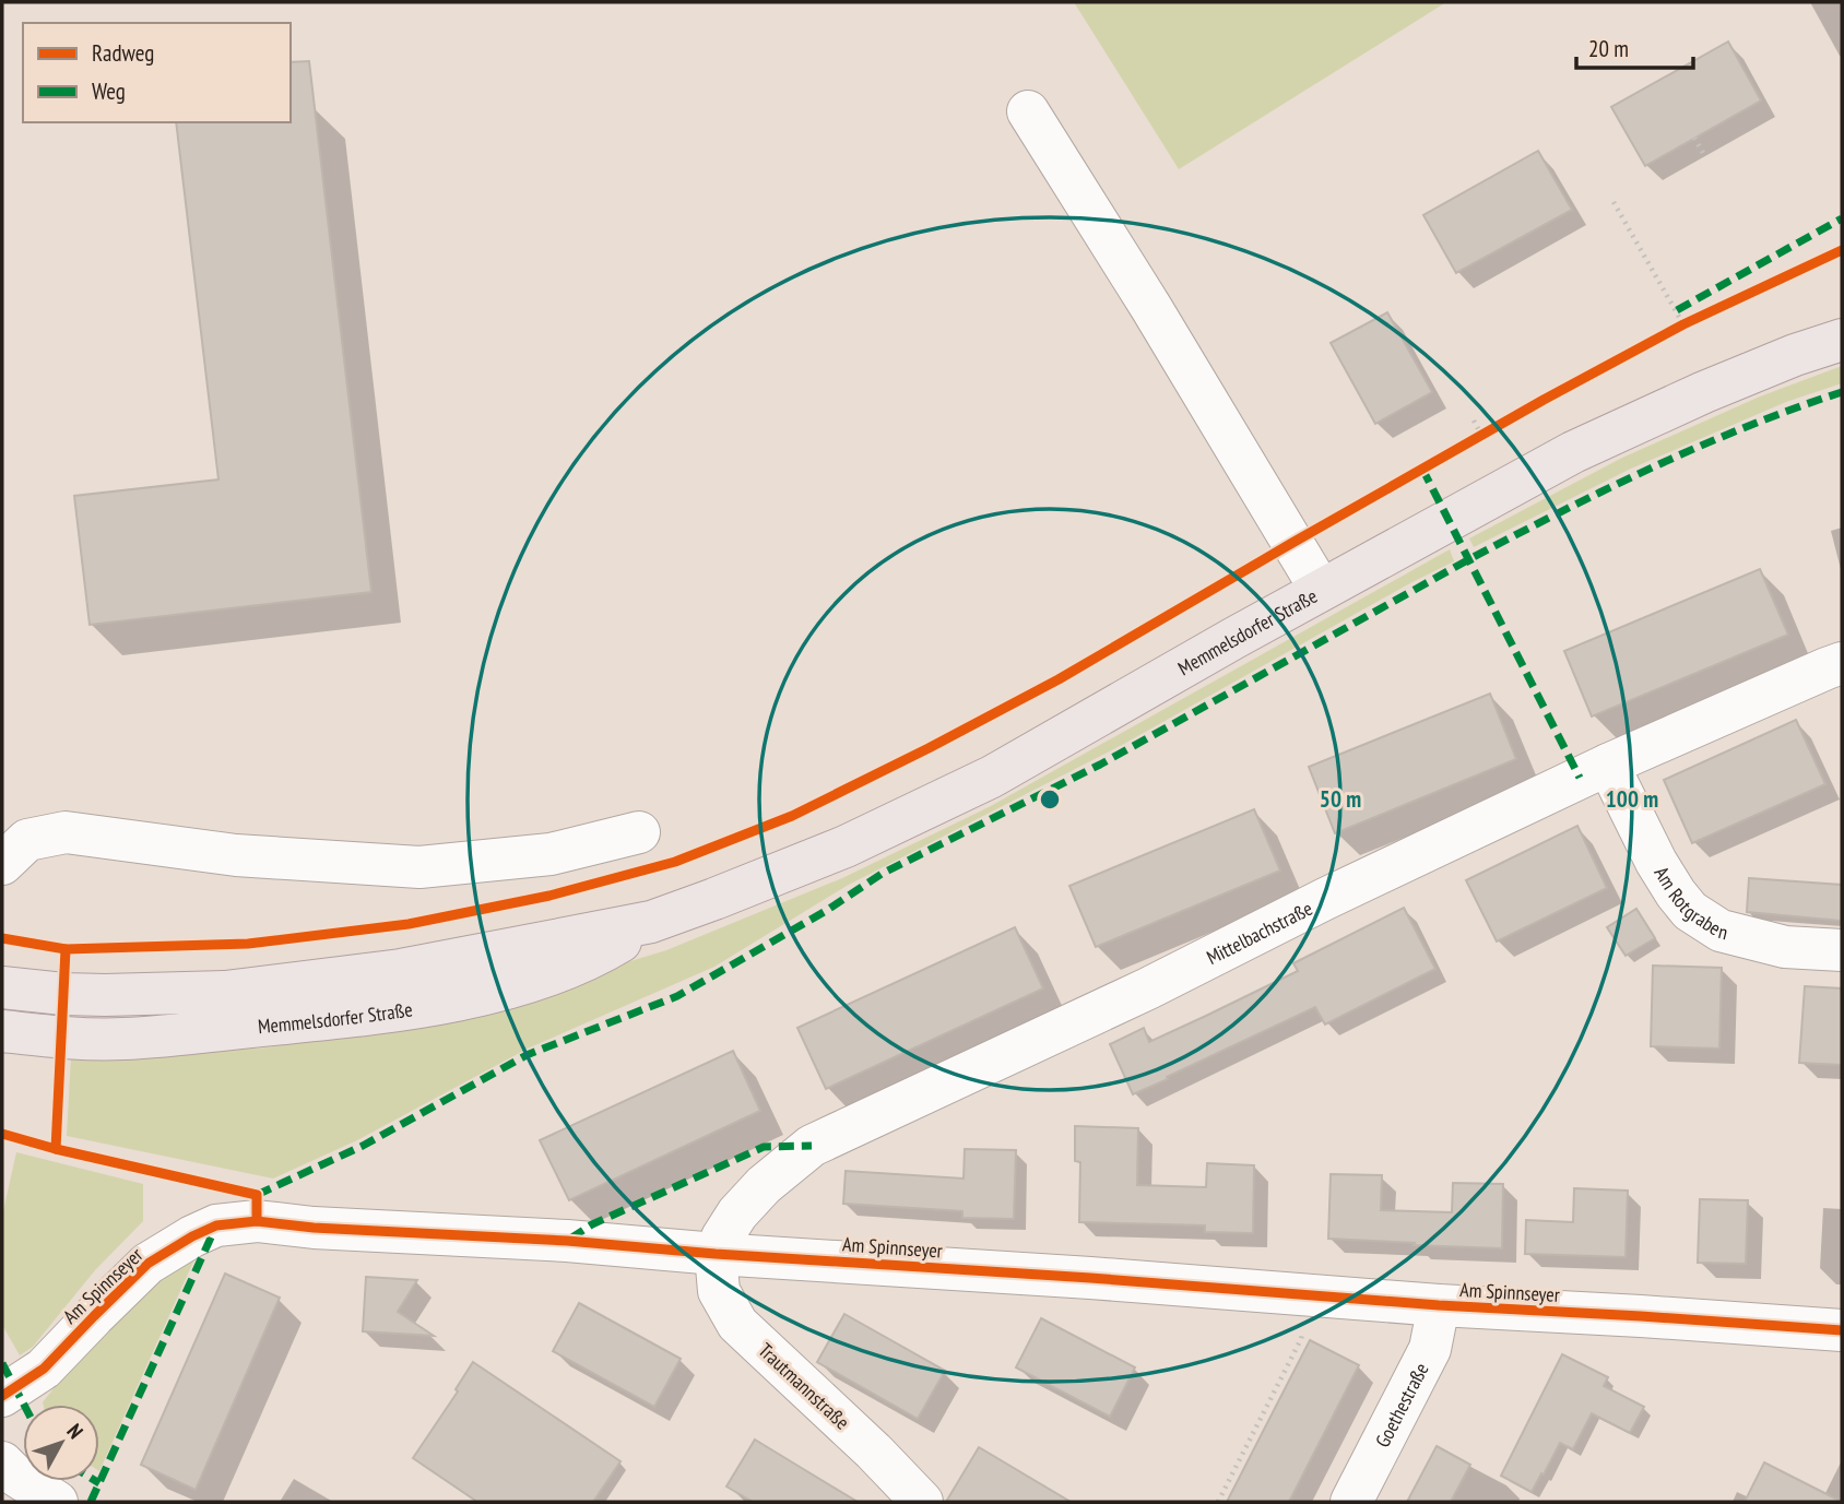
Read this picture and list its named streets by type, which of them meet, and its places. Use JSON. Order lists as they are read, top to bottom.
{
  "streets": {
    "main road": ["Memmelsdorfer Straße"],
    "street": [
      "Am Rotgraben",
      "Mittelbachstraße",
      "Am Spinnseyer",
      "Trautmannstraße",
      "Goethestraße"
    ]
  },
  "crossings": [
    ["Am Rotgraben", "Mittelbachstraße"],
    ["Mittelbachstraße", "Am Spinnseyer"],
    ["Mittelbachstraße", "Trautmannstraße"],
    ["Am Spinnseyer", "Trautmannstraße"],
    ["Am Spinnseyer", "Goethestraße"]
  ],
  "legend": ["Radweg", "Weg"],
  "scale_bar": "20 m",
  "north": "top right",
  "rings": ["50 m", "100 m"]
}
